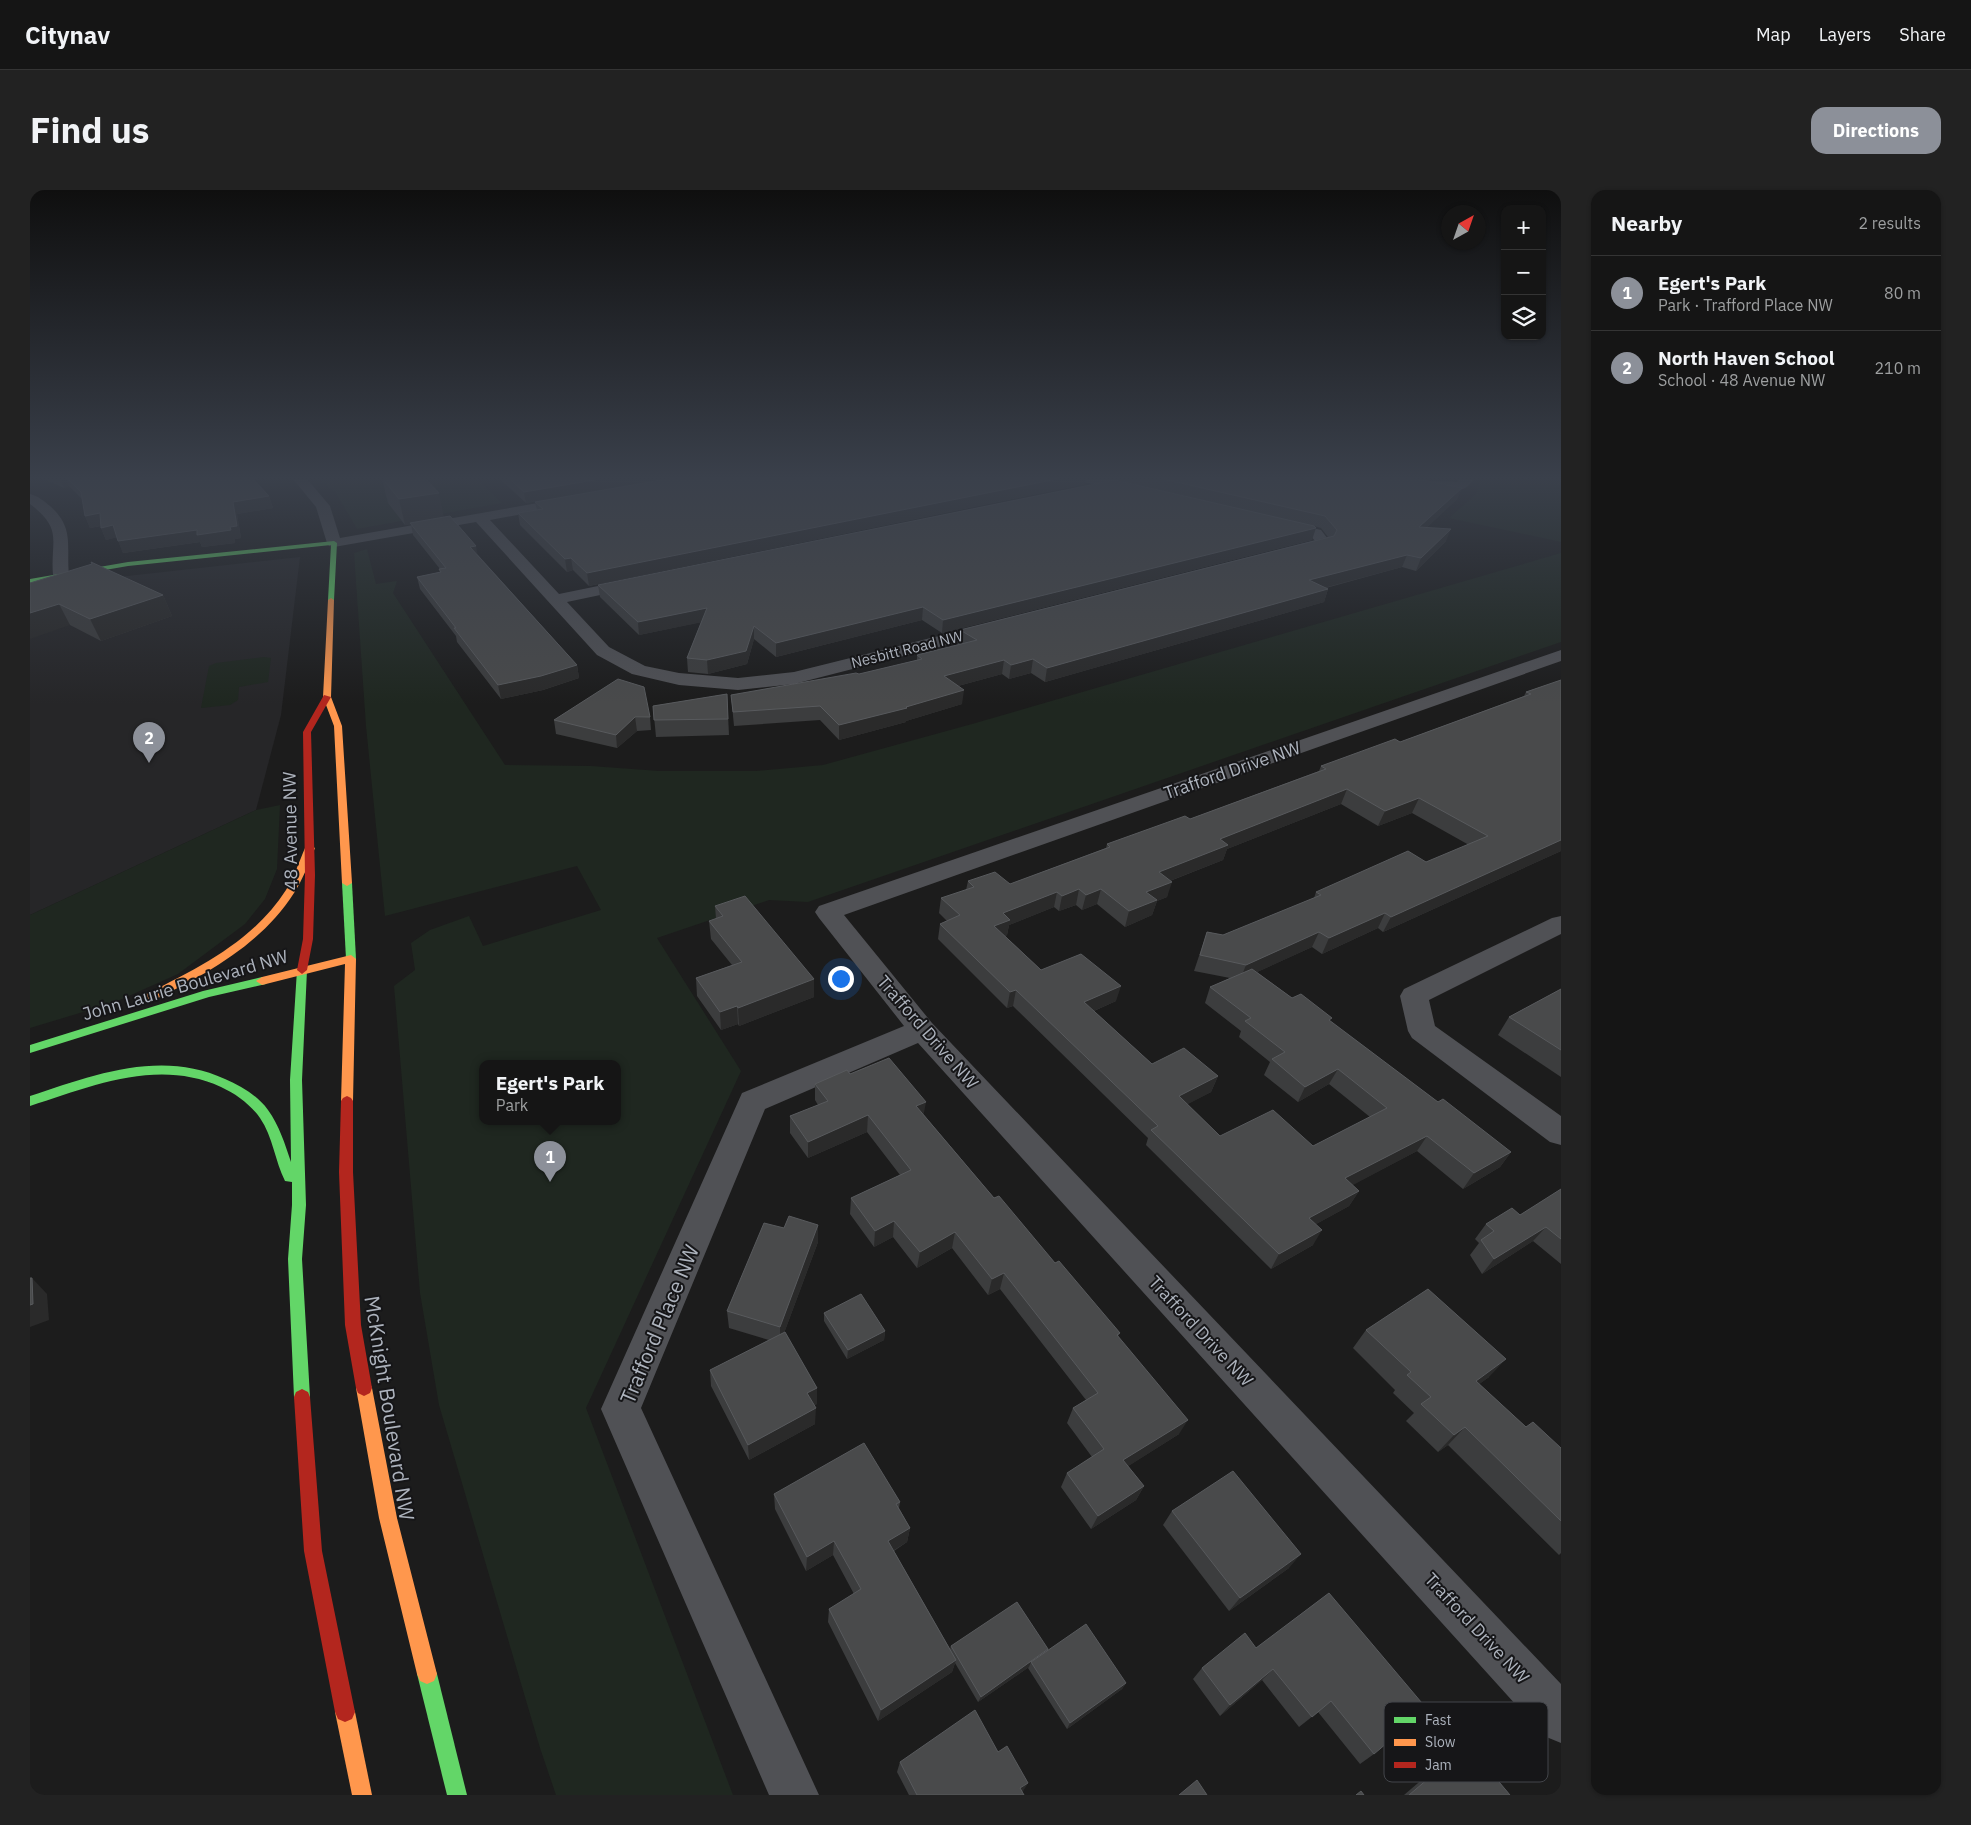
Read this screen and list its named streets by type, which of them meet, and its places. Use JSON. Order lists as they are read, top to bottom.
{
  "streets": {
    "main road": ["48 Avenue NW", "John Laurie Boulevard NW", "McKnight Boulevard NW"],
    "street": ["Nesbitt Road NW", "Trafford Drive NW", "Trafford Place NW"]
  },
  "crossings": [
    ["Trafford Drive NW", "Trafford Place NW"],
    ["48 Avenue NW", "John Laurie Boulevard NW"],
    ["48 Avenue NW", "McKnight Boulevard NW"],
    ["John Laurie Boulevard NW", "McKnight Boulevard NW"]
  ],
  "legend": ["Fast", "Slow", "Jam"],
  "north": "top right",
  "page": {
    "header": "Citynav",
    "nav": ["Map", "Layers", "Share"],
    "title": "Find us",
    "buttons": "Directions",
    "heading": ["Nearby", "2 results"],
    "map_buttons": ["+", "−"],
    "list": [
      {
        "mark": "1",
        "name": "Egert's Park",
        "note": "Park · Trafford Place NW",
        "value": "80 m"
      },
      {
        "mark": "2",
        "name": "North Haven School",
        "note": "School · 48 Avenue NW",
        "value": "210 m"
      }
    ],
    "pins": ["2", "1"],
    "popup": ["Egert's Park", "Park"]
  }
}
